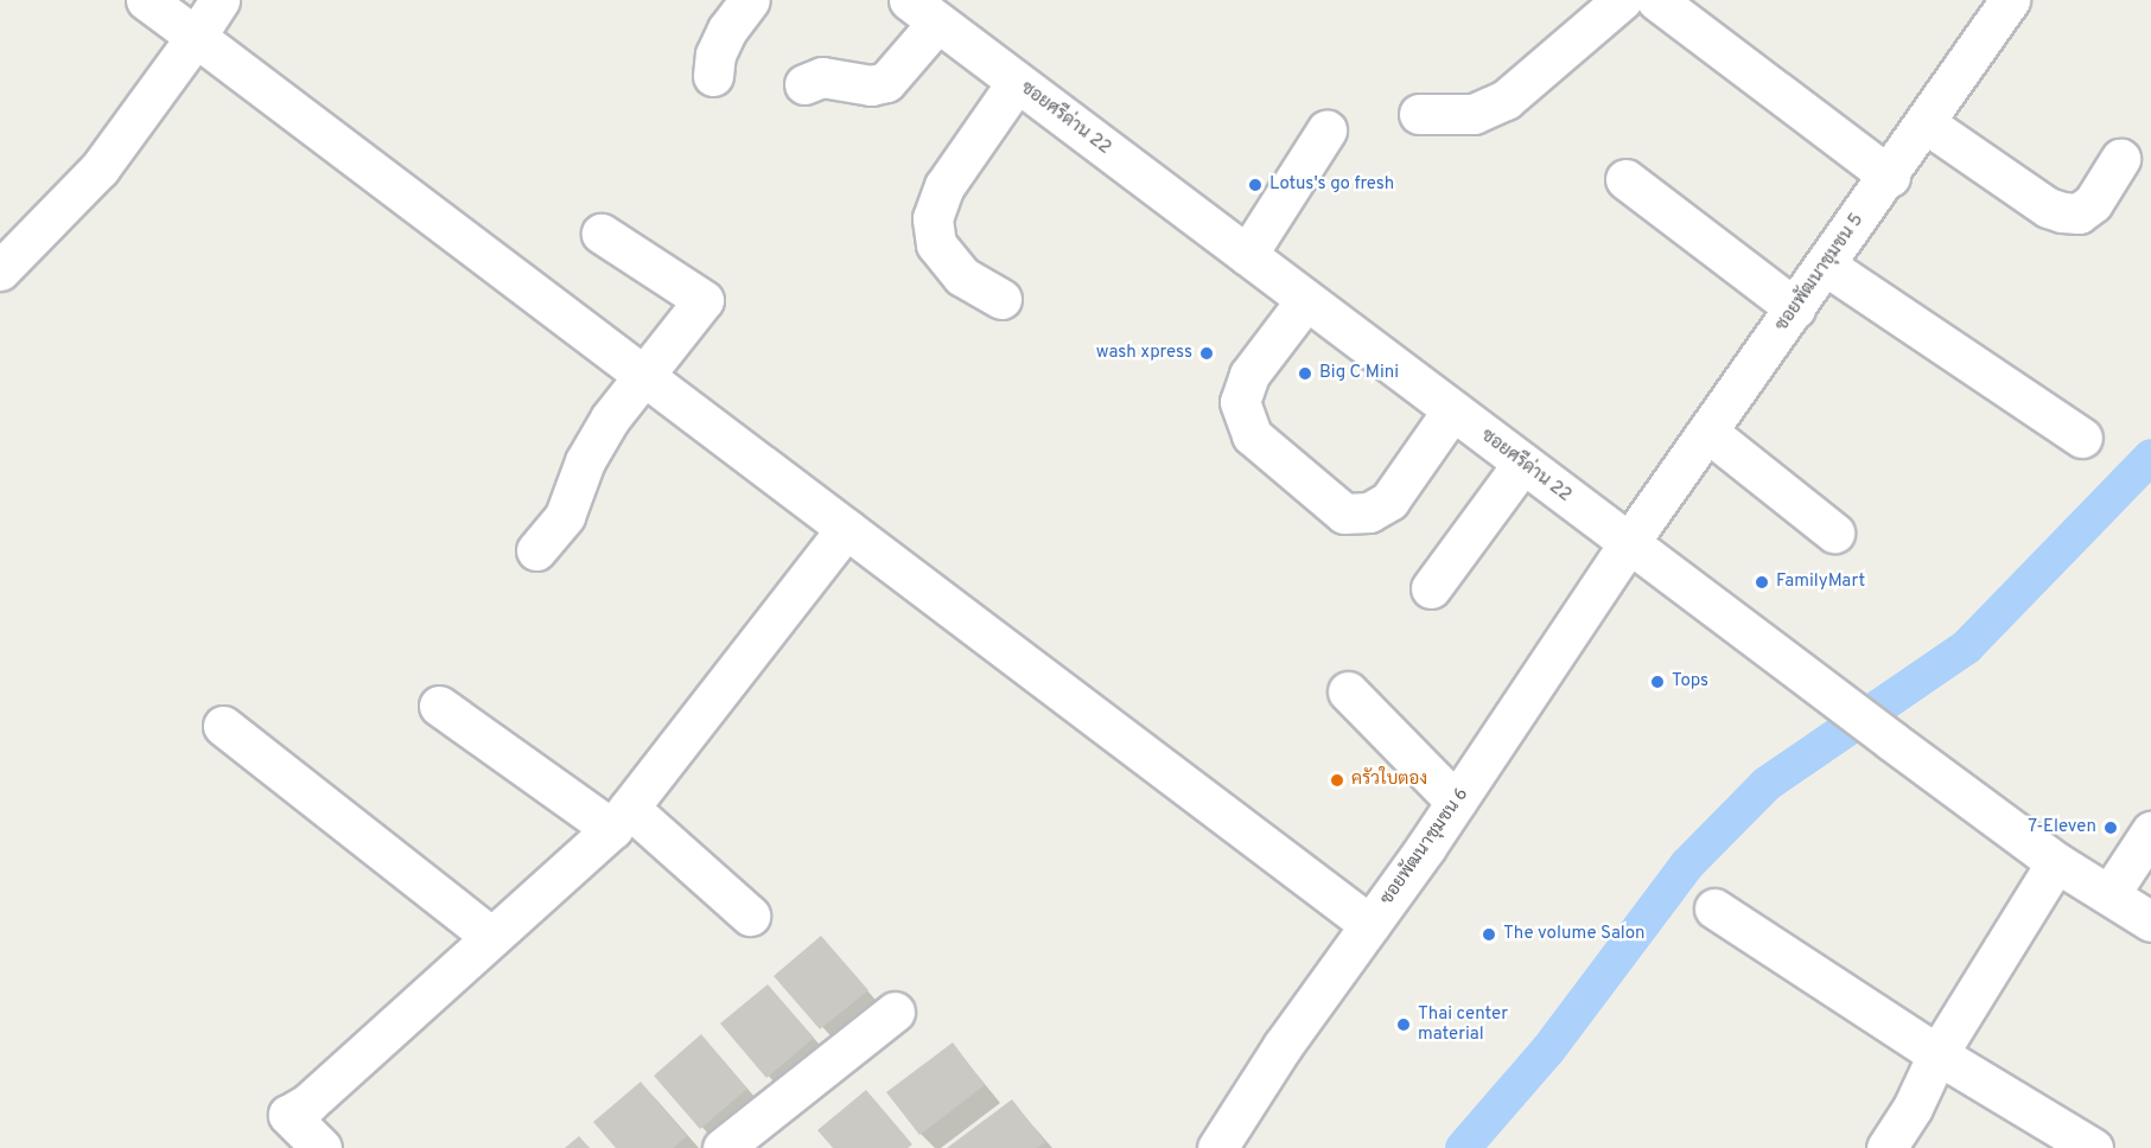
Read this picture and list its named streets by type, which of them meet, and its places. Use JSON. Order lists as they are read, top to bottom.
{
  "streets": {
    "street": ["ซอยศรีด่าน 22", "ซอยพัฒนาชุมชน 5", "ซอยพัฒนาชุมชน 6"]
  },
  "crossings": [
    ["ซอยศรีด่าน 22", "ซอยพัฒนาชุมชน 5"],
    ["ซอยศรีด่าน 22", "ซอยพัฒนาชุมชน 6"],
    ["ซอยพัฒนาชุมชน 5", "ซอยพัฒนาชุมชน 6"]
  ],
  "places": [
    "Lotus's go fresh",
    "wash xpress",
    "Big C Mini",
    "FamilyMart",
    "Tops",
    "ครัวใบตอง",
    "7-Eleven",
    "The volume Salon",
    "Thai center material"
  ]
}
